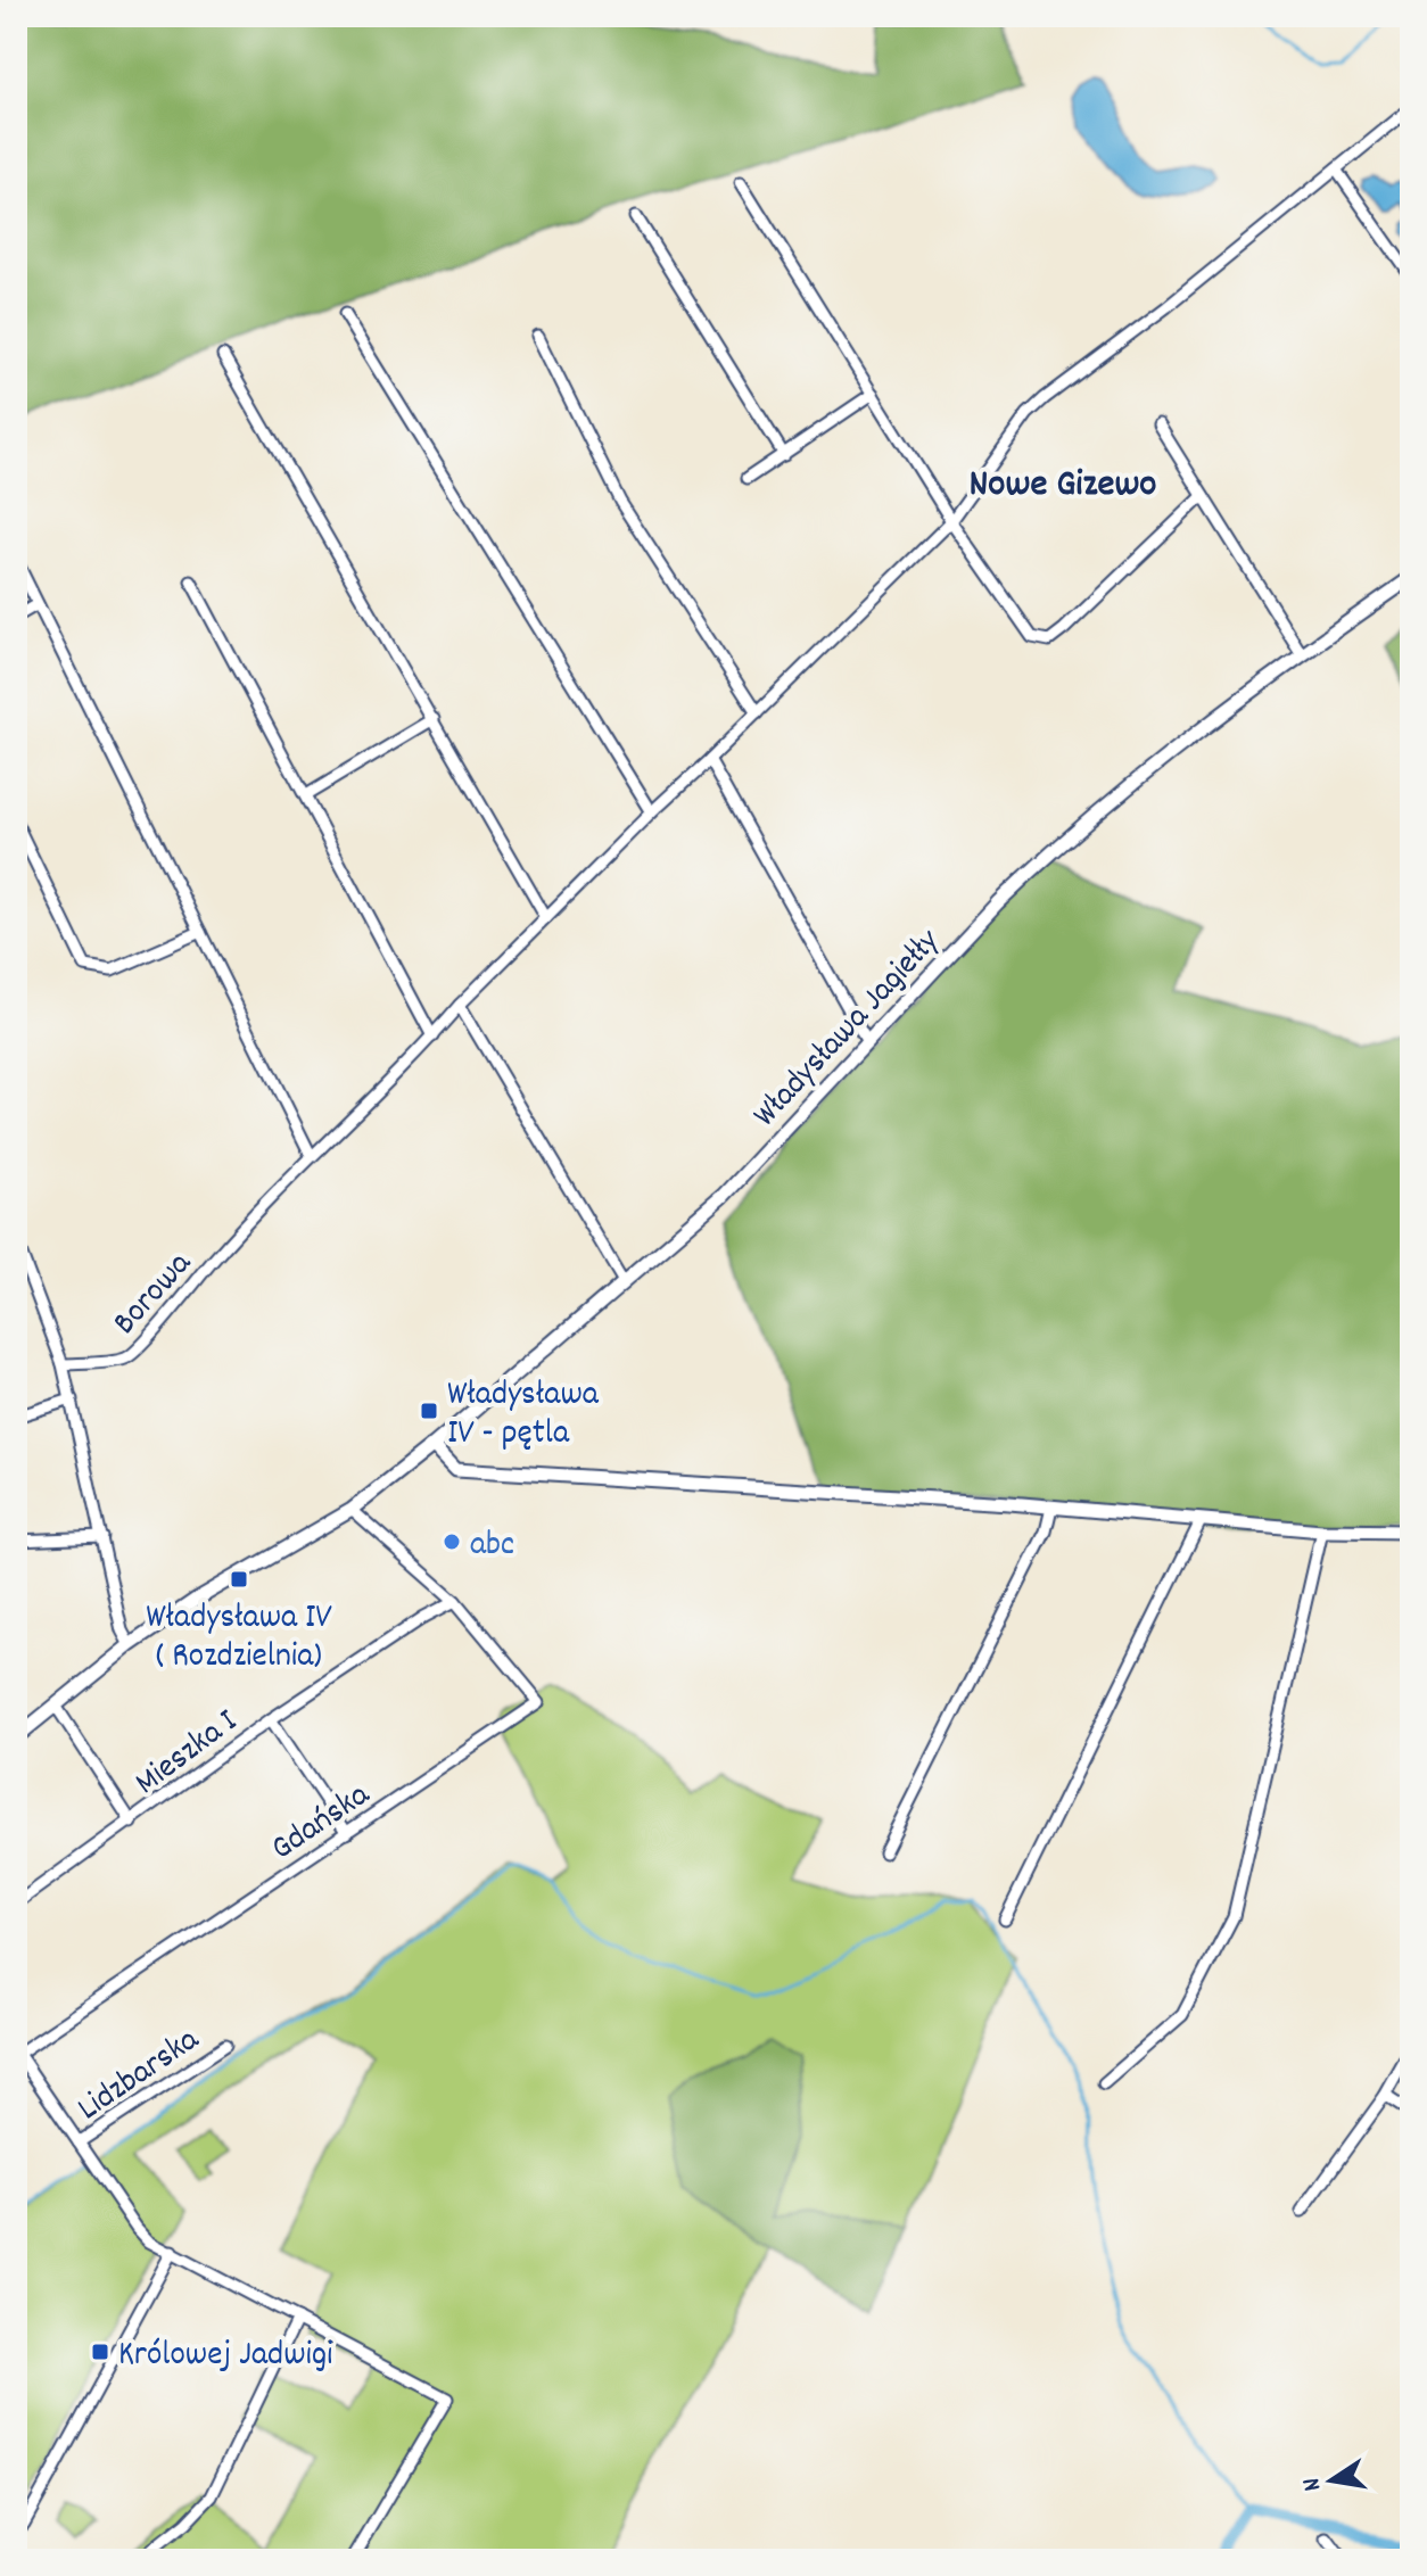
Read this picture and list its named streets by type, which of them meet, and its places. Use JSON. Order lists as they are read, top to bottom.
{
  "streets": {
    "street": [
      "Władysława Jagiełły",
      "Borowa",
      "Mieszka I",
      "Gdańska",
      "Lidzbarska"
    ]
  },
  "crossings": [
    ["Mieszka I", "Gdańska"],
    ["Gdańska", "Lidzbarska"]
  ],
  "districts": ["Nowe Gizewo"],
  "places": {
    "transit": ["Władysława IV - pętla", "Władysława IV ( Rozdzielnia)", "Królowej Jadwigi"],
    "other": ["abc"]
  },
  "north": "left"
}
